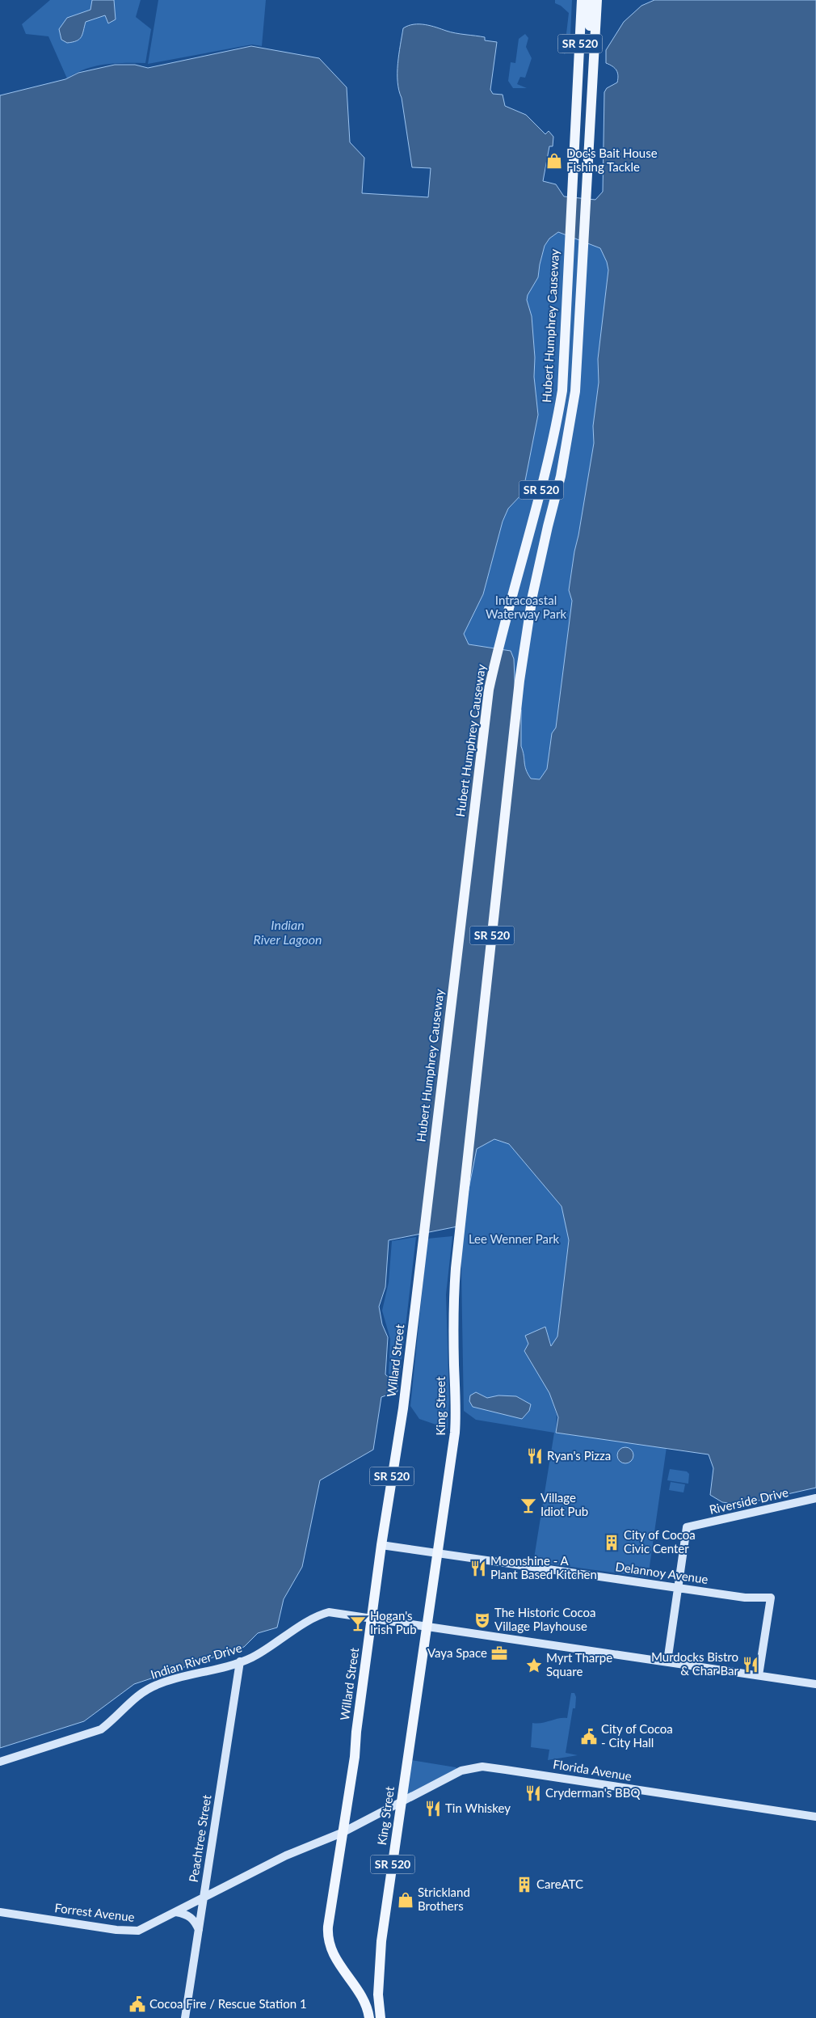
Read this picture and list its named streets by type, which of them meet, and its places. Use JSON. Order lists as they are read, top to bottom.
{
  "streets": {
    "main road": [
      "SR 520",
      "Hubert Humphrey Causeway",
      "Willard Street",
      "King Street"
    ],
    "street": [
      "Riverside Drive",
      "Delannoy Avenue",
      "Indian River Drive",
      "Florida Avenue",
      "Peachtree Street",
      "Forrest Avenue"
    ]
  },
  "crossings": [
    ["SR 520", "King Street"],
    ["Hubert Humphrey Causeway", "Willard Street"],
    ["Willard Street", "Delannoy Avenue"],
    ["Willard Street", "Indian River Drive"],
    ["Willard Street", "Florida Avenue"],
    ["Willard Street", "Forrest Avenue"],
    ["King Street", "Delannoy Avenue"],
    ["King Street", "Indian River Drive"],
    ["King Street", "Florida Avenue"],
    ["Riverside Drive", "Delannoy Avenue"],
    ["Delannoy Avenue", "Indian River Drive"],
    ["Indian River Drive", "Peachtree Street"],
    ["Florida Avenue", "Forrest Avenue"],
    ["Peachtree Street", "Forrest Avenue"]
  ],
  "water": ["Indian River Lagoon"],
  "parks": ["Intracoastal Waterway Park", "Lee Wenner Park"],
  "places": {
    "shop": ["Doc's Bait House Fishing Tackle", "Strickland Brothers"],
    "restaurant": [
      "Ryan's Pizza",
      "Moonshine - A Plant Based Kitchen",
      "Murdocks Bistro & Char Bar",
      "Cryderman's BBQ",
      "Tin Whiskey"
    ],
    "bar": ["Village Idiot Pub", "Hogan's Irish Pub"],
    "building": ["City of Cocoa Civic Center", "CareATC"],
    "theatre": ["The Historic Cocoa Village Playhouse"],
    "office": ["Vaya Space"],
    "place": ["Myrt Tharpe Square"],
    "public building": ["City of Cocoa - City Hall", "Cocoa Fire / Rescue Station 1"]
  }
}
